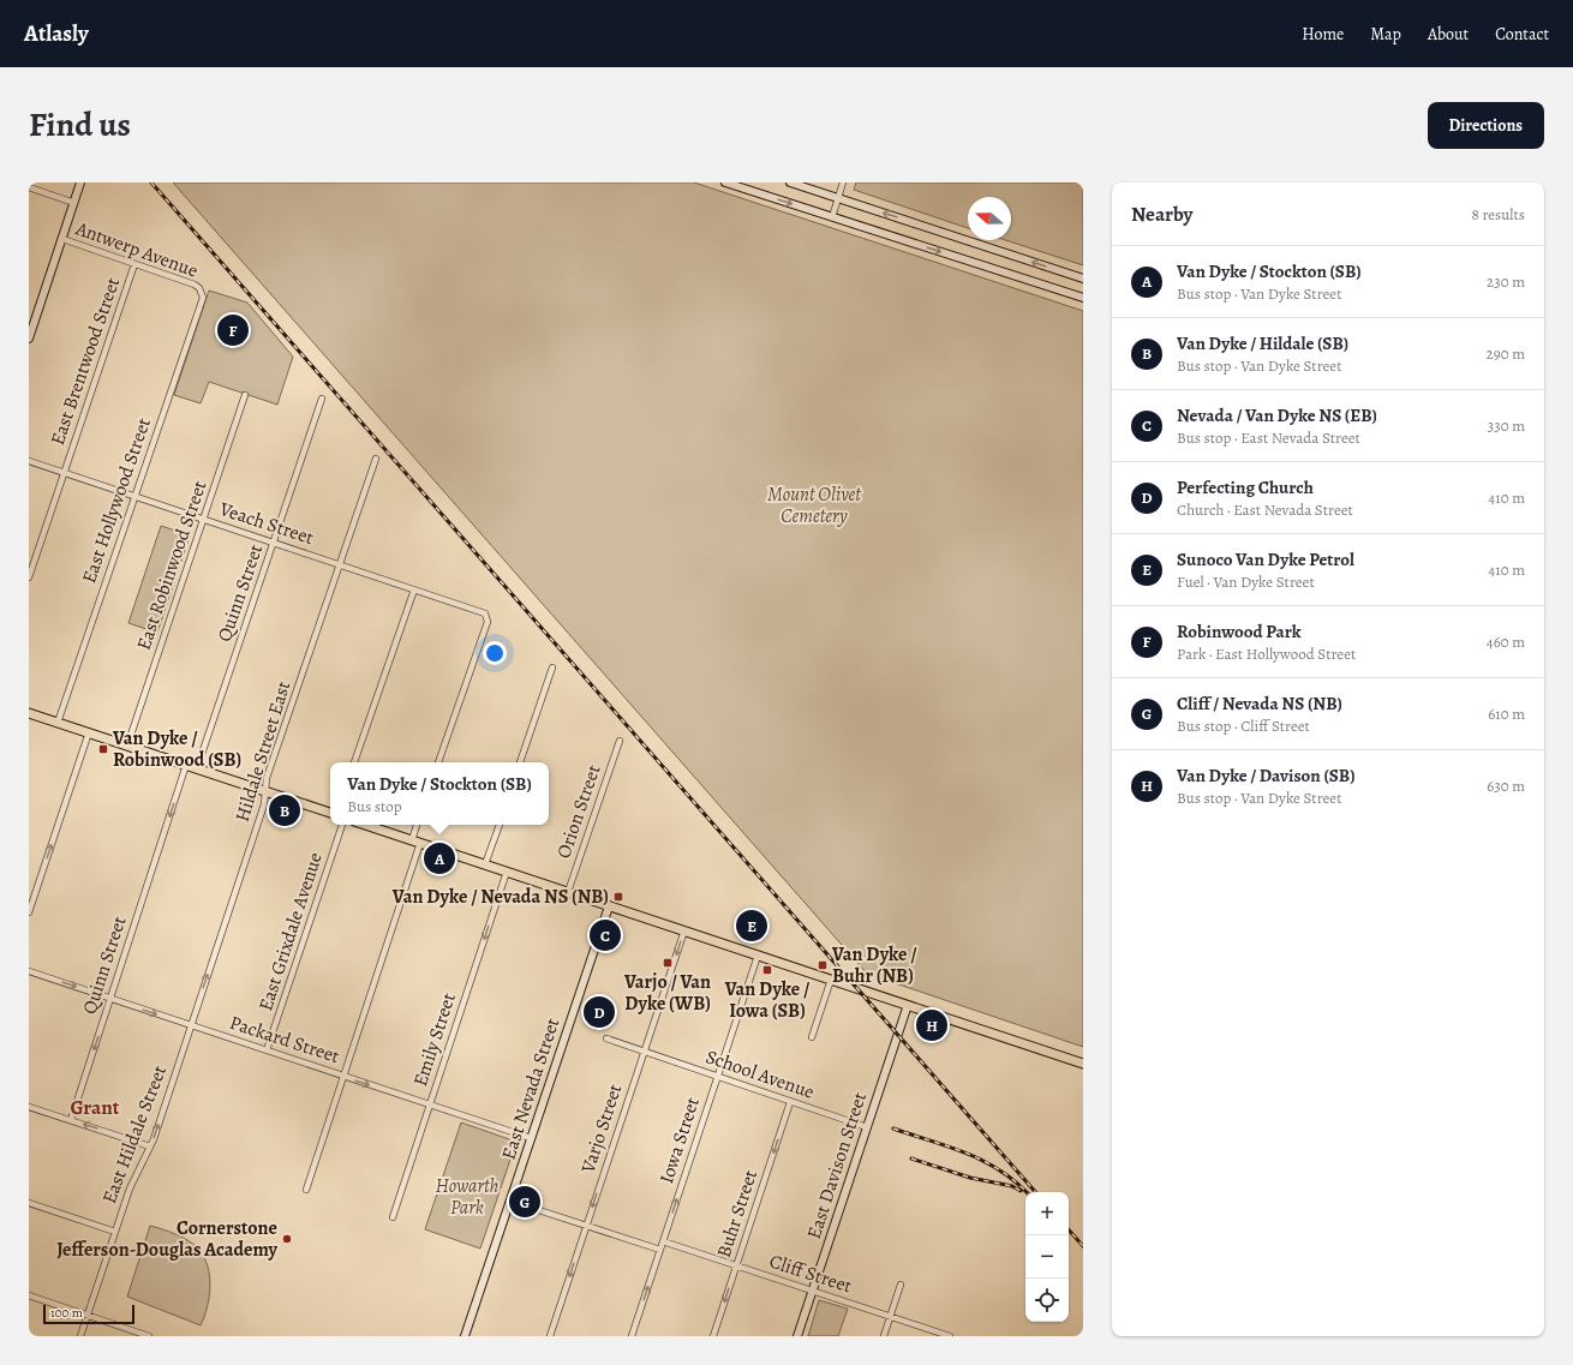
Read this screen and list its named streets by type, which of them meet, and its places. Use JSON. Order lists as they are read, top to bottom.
{
  "streets": {
    "main road": ["East Nevada Street", "East Davison Street"],
    "street": [
      "Antwerp Avenue",
      "East Brentwood Street",
      "East Hollywood Street",
      "Veach Street",
      "East Robinwood Street",
      "Quinn Street",
      "Hildale Street East",
      "Orion Street",
      "East Grixdale Avenue",
      "Packard Street",
      "Emily Street",
      "School Avenue",
      "Varjo Street",
      "East Hildale Street",
      "Iowa Street",
      "Buhr Street",
      "Cliff Street"
    ]
  },
  "crossings": [
    ["Antwerp Avenue", "East Brentwood Street"],
    ["Antwerp Avenue", "East Hollywood Street"],
    ["East Brentwood Street", "Veach Street"],
    ["East Hollywood Street", "Veach Street"],
    ["Veach Street", "East Robinwood Street"],
    ["Veach Street", "Quinn Street"],
    ["Veach Street", "Hildale Street East"],
    ["Quinn Street", "Packard Street"],
    ["Hildale Street East", "Packard Street"],
    ["Hildale Street East", "East Hildale Street"],
    ["East Grixdale Avenue", "Packard Street"],
    ["Packard Street", "Emily Street"],
    ["Packard Street", "East Nevada Street"],
    ["Packard Street", "East Hildale Street"],
    ["School Avenue", "Varjo Street"],
    ["School Avenue", "Iowa Street"],
    ["School Avenue", "East Davison Street"],
    ["School Avenue", "Buhr Street"],
    ["Iowa Street", "Cliff Street"],
    ["East Davison Street", "Cliff Street"],
    ["Buhr Street", "Cliff Street"]
  ],
  "one_way": [
    "Quinn Street",
    "Hildale Street East",
    "Packard Street",
    "Emily Street",
    "Varjo Street",
    "East Hildale Street",
    "Iowa Street",
    "Buhr Street"
  ],
  "districts": ["Grant"],
  "parks": ["Mount Olivet Cemetery", "Howarth Park"],
  "places": {
    "transit": [
      "Van Dyke / Robinwood (SB)",
      "Van Dyke / Nevada NS (NB)",
      "Varjo / Van Dyke (WB)",
      "Van Dyke / Buhr (NB)",
      "Van Dyke / Iowa (SB)"
    ],
    "other": ["Cornerstone Jefferson-Douglas Academy"]
  },
  "scale_bar": "100 m",
  "north": "left",
  "page": {
    "header": "Atlasly",
    "nav": [
      "Home",
      "Map",
      "About",
      "Contact"
    ],
    "title": "Find us",
    "buttons": "Directions",
    "heading": ["Nearby", "8 results"],
    "list": [
      {
        "mark": "A",
        "name": "Van Dyke / Stockton (SB)",
        "note": "Bus stop · Van Dyke Street",
        "value": "230 m"
      },
      {
        "mark": "B",
        "name": "Van Dyke / Hildale (SB)",
        "note": "Bus stop · Van Dyke Street",
        "value": "290 m"
      },
      {
        "mark": "C",
        "name": "Nevada / Van Dyke NS (EB)",
        "note": "Bus stop · East Nevada Street",
        "value": "330 m"
      },
      {
        "mark": "D",
        "name": "Perfecting Church",
        "note": "Church · East Nevada Street",
        "value": "410 m"
      },
      {
        "mark": "E",
        "name": "Sunoco Van Dyke Petrol",
        "note": "Fuel · Van Dyke Street",
        "value": "410 m"
      },
      {
        "mark": "F",
        "name": "Robinwood Park",
        "note": "Park · East Hollywood Street",
        "value": "460 m"
      },
      {
        "mark": "G",
        "name": "Cliff / Nevada NS (NB)",
        "note": "Bus stop · Cliff Street",
        "value": "610 m"
      },
      {
        "mark": "H",
        "name": "Van Dyke / Davison (SB)",
        "note": "Bus stop · Van Dyke Street",
        "value": "630 m"
      }
    ],
    "pins": [
      "F",
      "B",
      "A",
      "E",
      "C",
      "D",
      "H",
      "G"
    ],
    "popup": ["Van Dyke / Stockton (SB)", "Bus stop"],
    "map_buttons": ["+", "−"],
    "scale": "100 m"
  }
}
